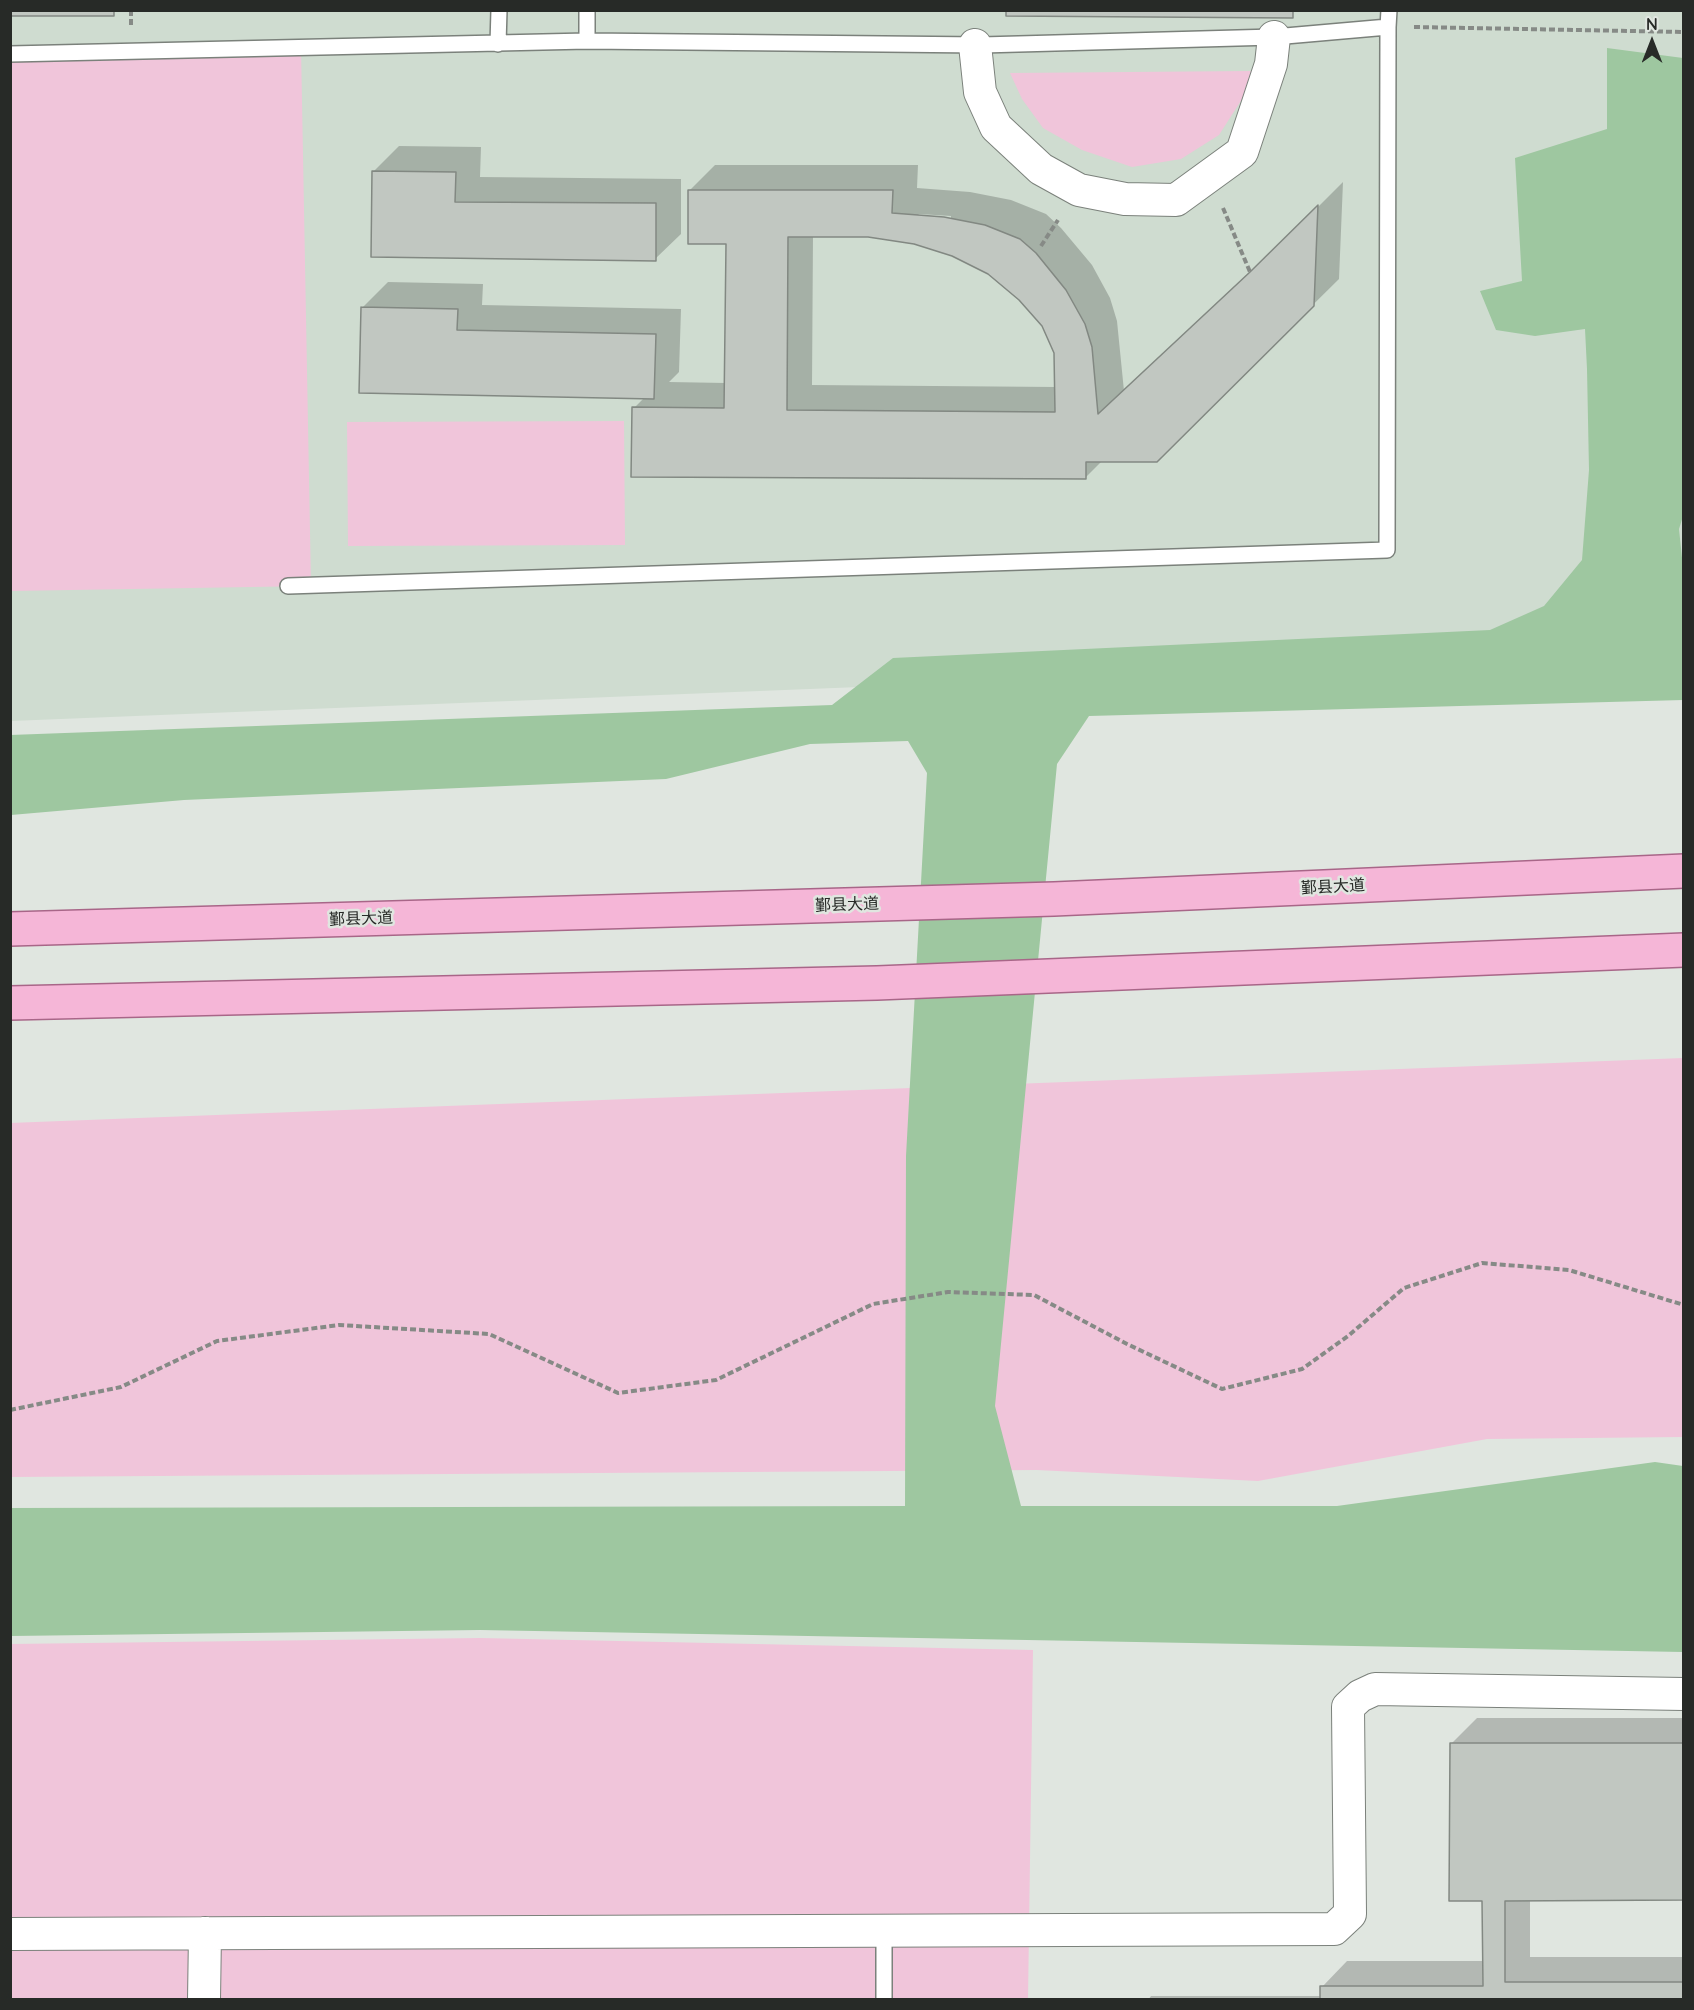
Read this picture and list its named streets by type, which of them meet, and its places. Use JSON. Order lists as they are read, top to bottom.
{
  "streets": {
    "main road": ["鄞县大道"]
  },
  "north": "top"
}
